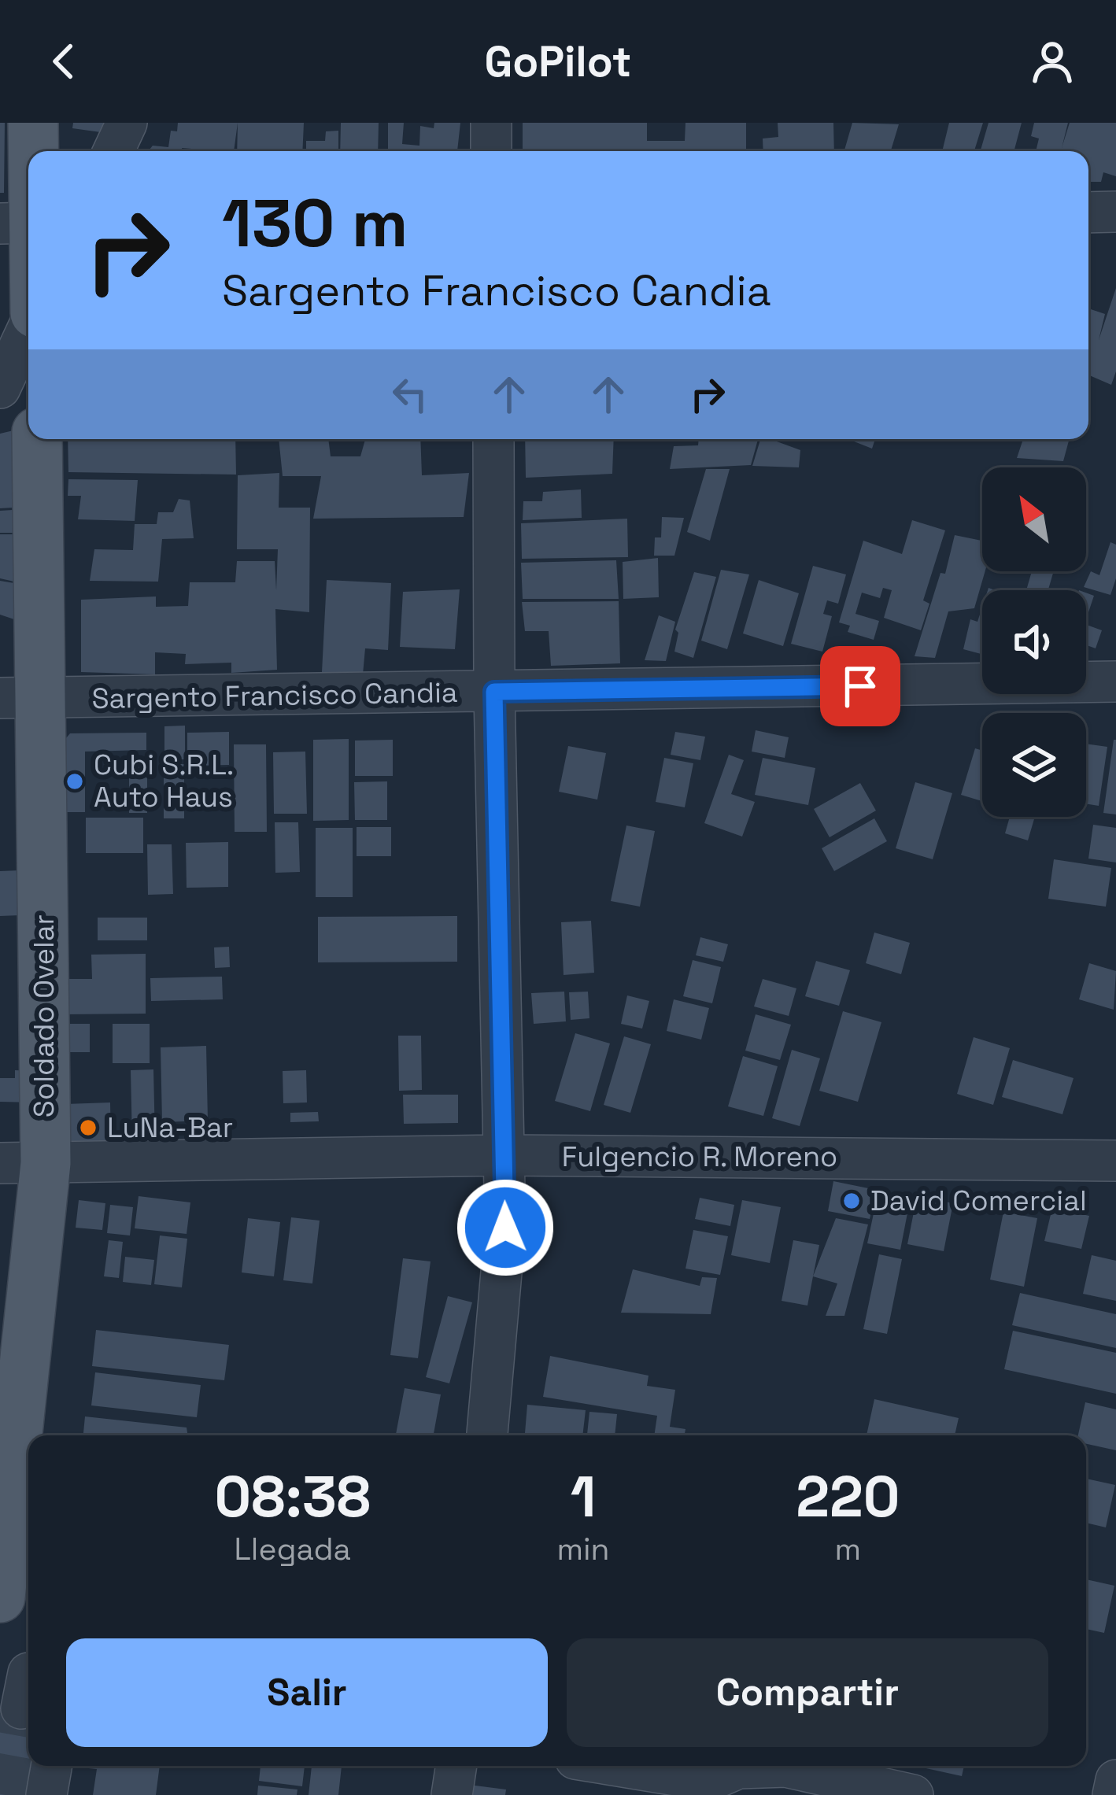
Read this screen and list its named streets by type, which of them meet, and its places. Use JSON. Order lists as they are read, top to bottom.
{
  "streets": {
    "main road": ["Soldado Ovelar"],
    "street": ["Sargento Francisco Candia", "Fulgencio R. Moreno"]
  },
  "crossings": [
    ["Sargento Francisco Candia", "Soldado Ovelar"],
    ["Soldado Ovelar", "Fulgencio R. Moreno"]
  ],
  "places": ["Cubi S.R.L. Auto Haus", "LuNa-Bar", "David Comercial"],
  "north": "top left",
  "page": {
    "header": "GoPilot",
    "turn": ["130 m", "Sargento Francisco Candia"],
    "eta": [
      "08:38",
      "Llegada",
      "1",
      "min",
      "220",
      "m"
    ],
    "buttons": ["Salir", "Compartir"]
  }
}
